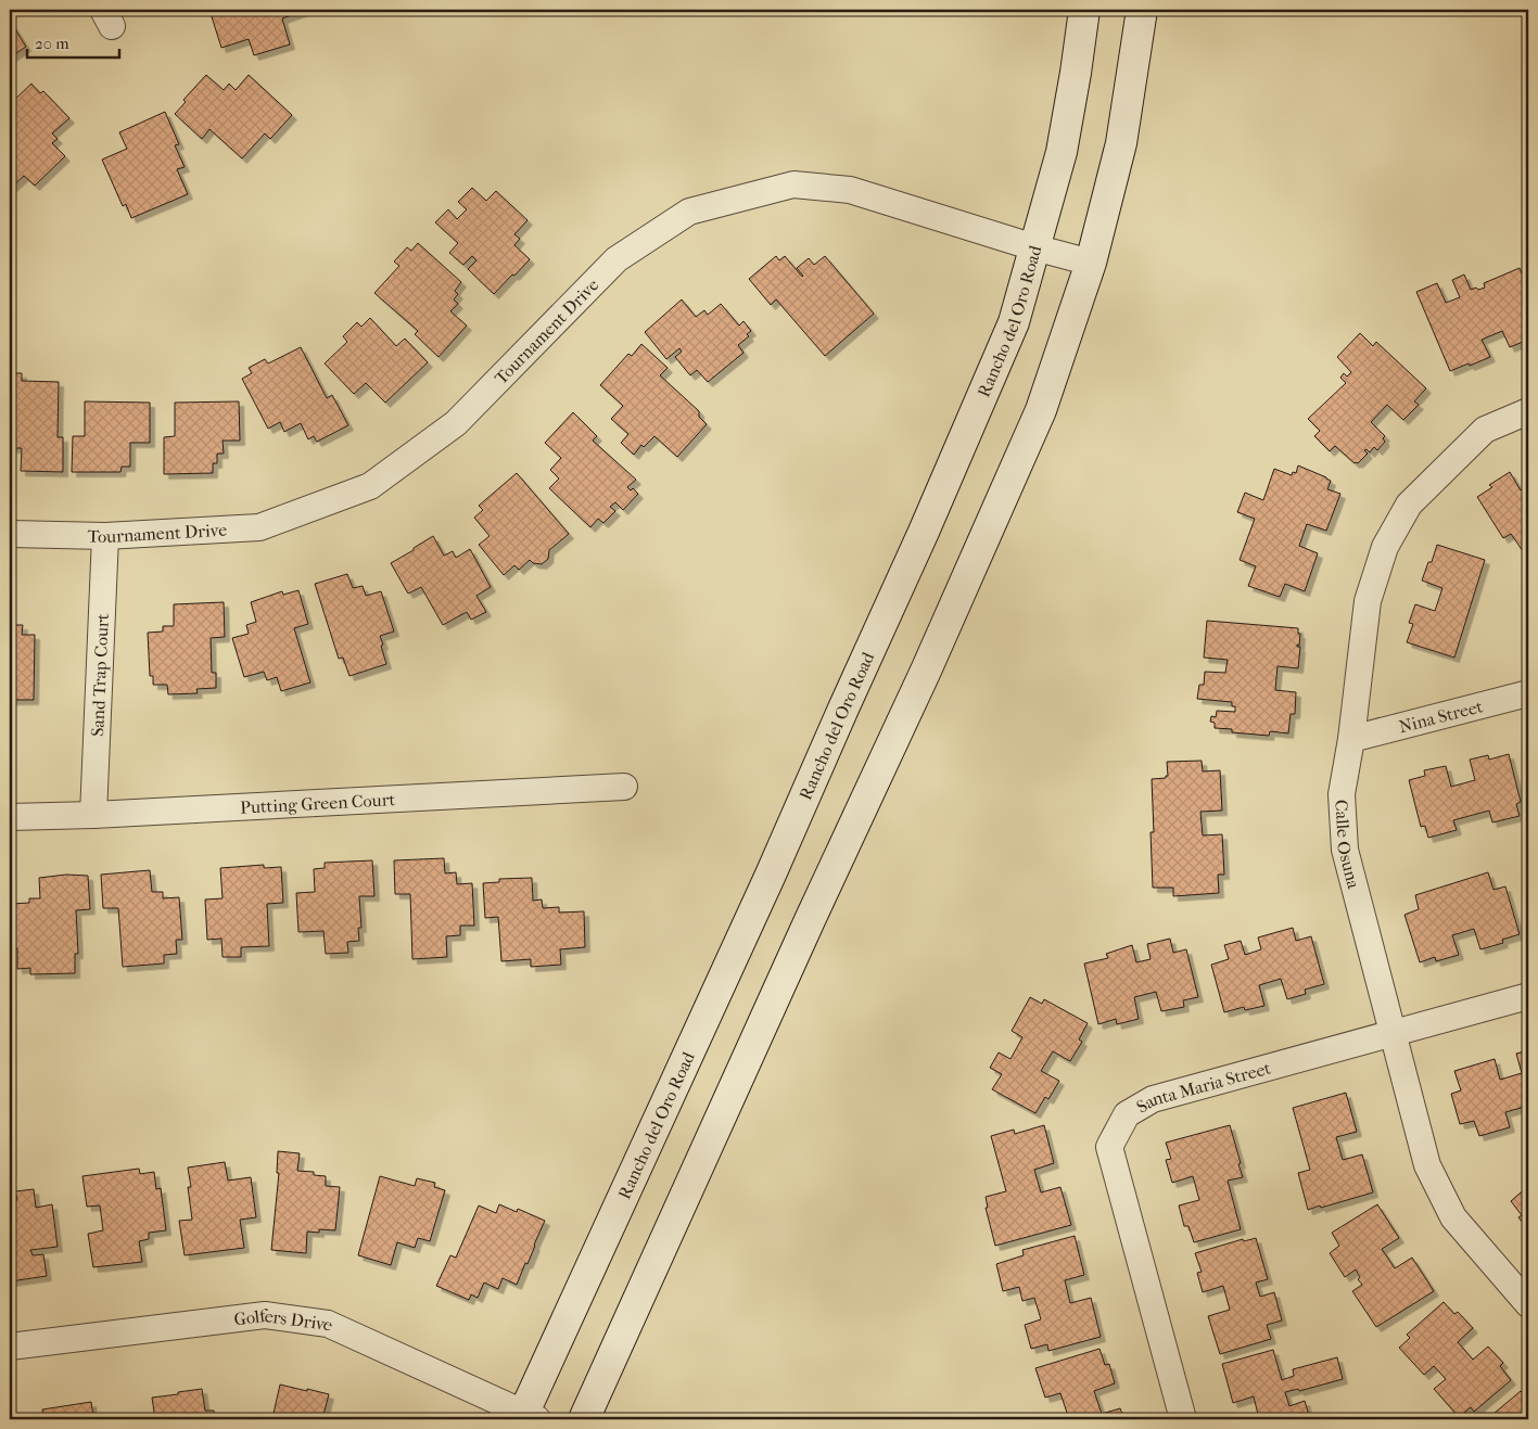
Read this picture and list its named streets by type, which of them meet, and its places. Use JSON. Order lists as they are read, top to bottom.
{
  "streets": {
    "main road": ["Rancho del Oro Road"],
    "street": [
      "Tournament Drive",
      "Sand Trap Court",
      "Nina Street",
      "Putting Green Court",
      "Calle Osuna",
      "Santa Maria Street",
      "Golfers Drive"
    ]
  },
  "crossings": [
    ["Rancho del Oro Road", "Tournament Drive"],
    ["Rancho del Oro Road", "Golfers Drive"],
    ["Tournament Drive", "Sand Trap Court"],
    ["Sand Trap Court", "Putting Green Court"],
    ["Nina Street", "Calle Osuna"],
    ["Calle Osuna", "Santa Maria Street"]
  ],
  "scale_bar": "20 m"
}
